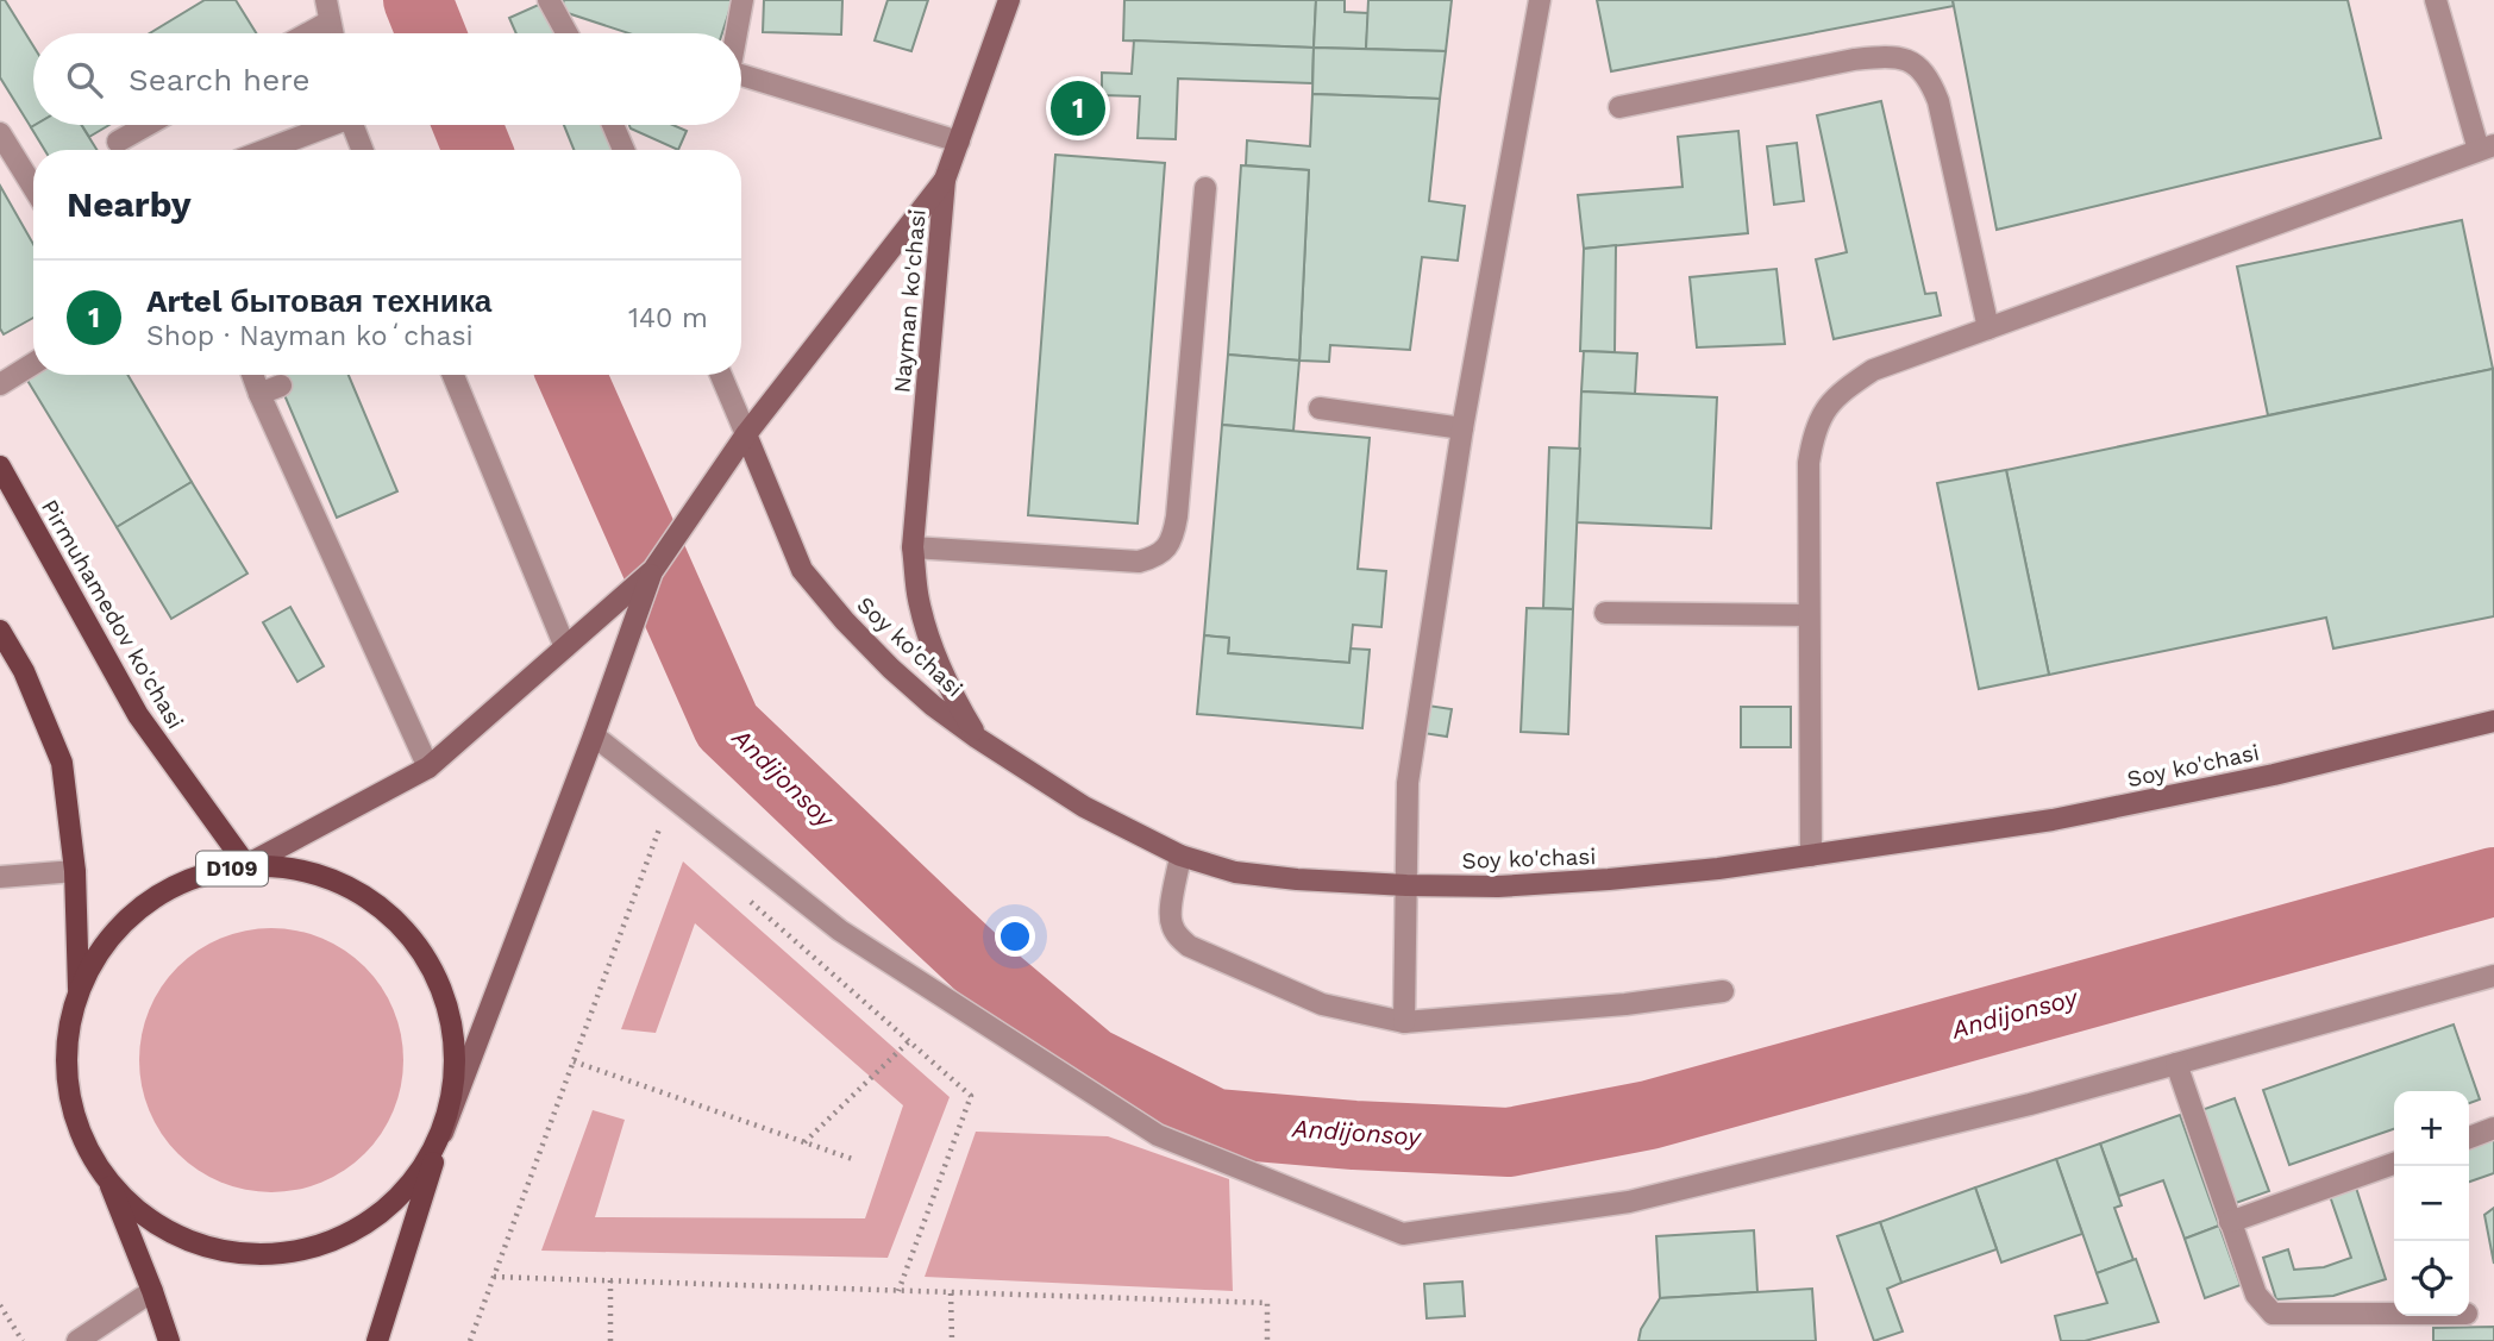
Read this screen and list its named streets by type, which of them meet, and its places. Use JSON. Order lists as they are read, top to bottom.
{
  "streets": {
    "main road": [
      "Nayman ko'chasi",
      "Pirmuhamedov ko'chasi",
      "Soy ko'chasi",
      "D109"
    ]
  },
  "crossings": [
    ["Nayman ko'chasi", "Soy ko'chasi"],
    ["Pirmuhamedov ko'chasi", "D109"]
  ],
  "water": ["Andijonsoy"],
  "page": {
    "search": "Search here",
    "pins": "1",
    "heading": "Nearby",
    "list": [
      {
        "mark": "1",
        "name": "Artel бытовая техника",
        "note": "Shop · Nayman koʻchasi",
        "value": "140 m"
      }
    ],
    "map_buttons": ["+", "−"]
  }
}
